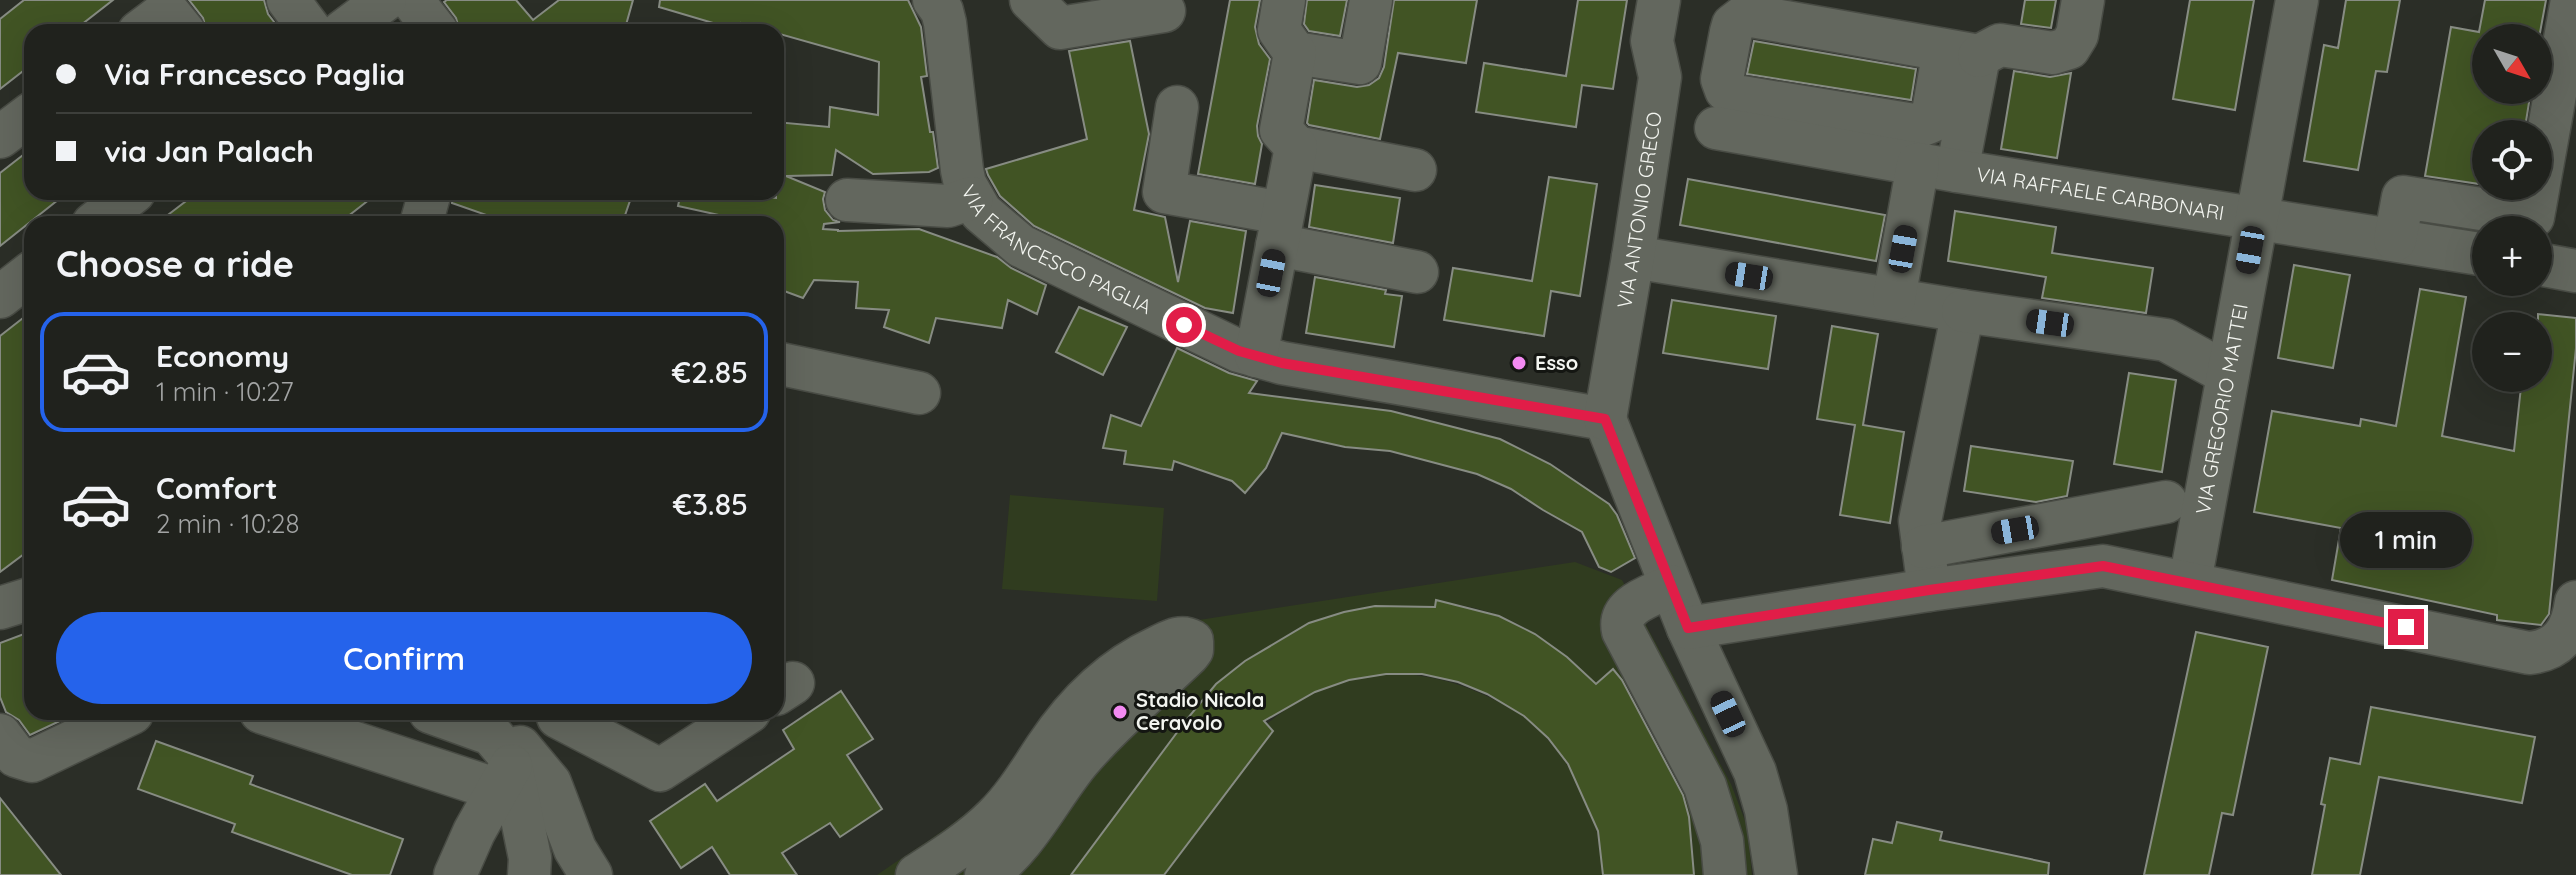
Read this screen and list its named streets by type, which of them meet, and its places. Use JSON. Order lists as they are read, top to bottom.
{
  "streets": {
    "street": [
      "VIA RAFFAELE CARBONARI",
      "VIA ANTONIO GRECO",
      "VIA FRANCESCO PAGLIA",
      "VIA GREGORIO MATTEI"
    ]
  },
  "crossings": [
    ["VIA RAFFAELE CARBONARI", "VIA GREGORIO MATTEI"],
    ["VIA ANTONIO GRECO", "VIA FRANCESCO PAGLIA"]
  ],
  "places": ["Esso", "Stadio Nicola Ceravolo"],
  "north": "bottom right",
  "page": {
    "map_buttons": ["+", "−"],
    "banner": ["Via Francesco Paglia", "via Jan Palach"],
    "heading": "Choose a ride",
    "list": [
      {
        "name": "Economy",
        "note": "1 min · 10:27",
        "value": "€2.85"
      },
      {
        "name": "Comfort",
        "note": "2 min · 10:28",
        "value": "€3.85"
      }
    ],
    "bubble": "1 min",
    "buttons": "Confirm"
  }
}
